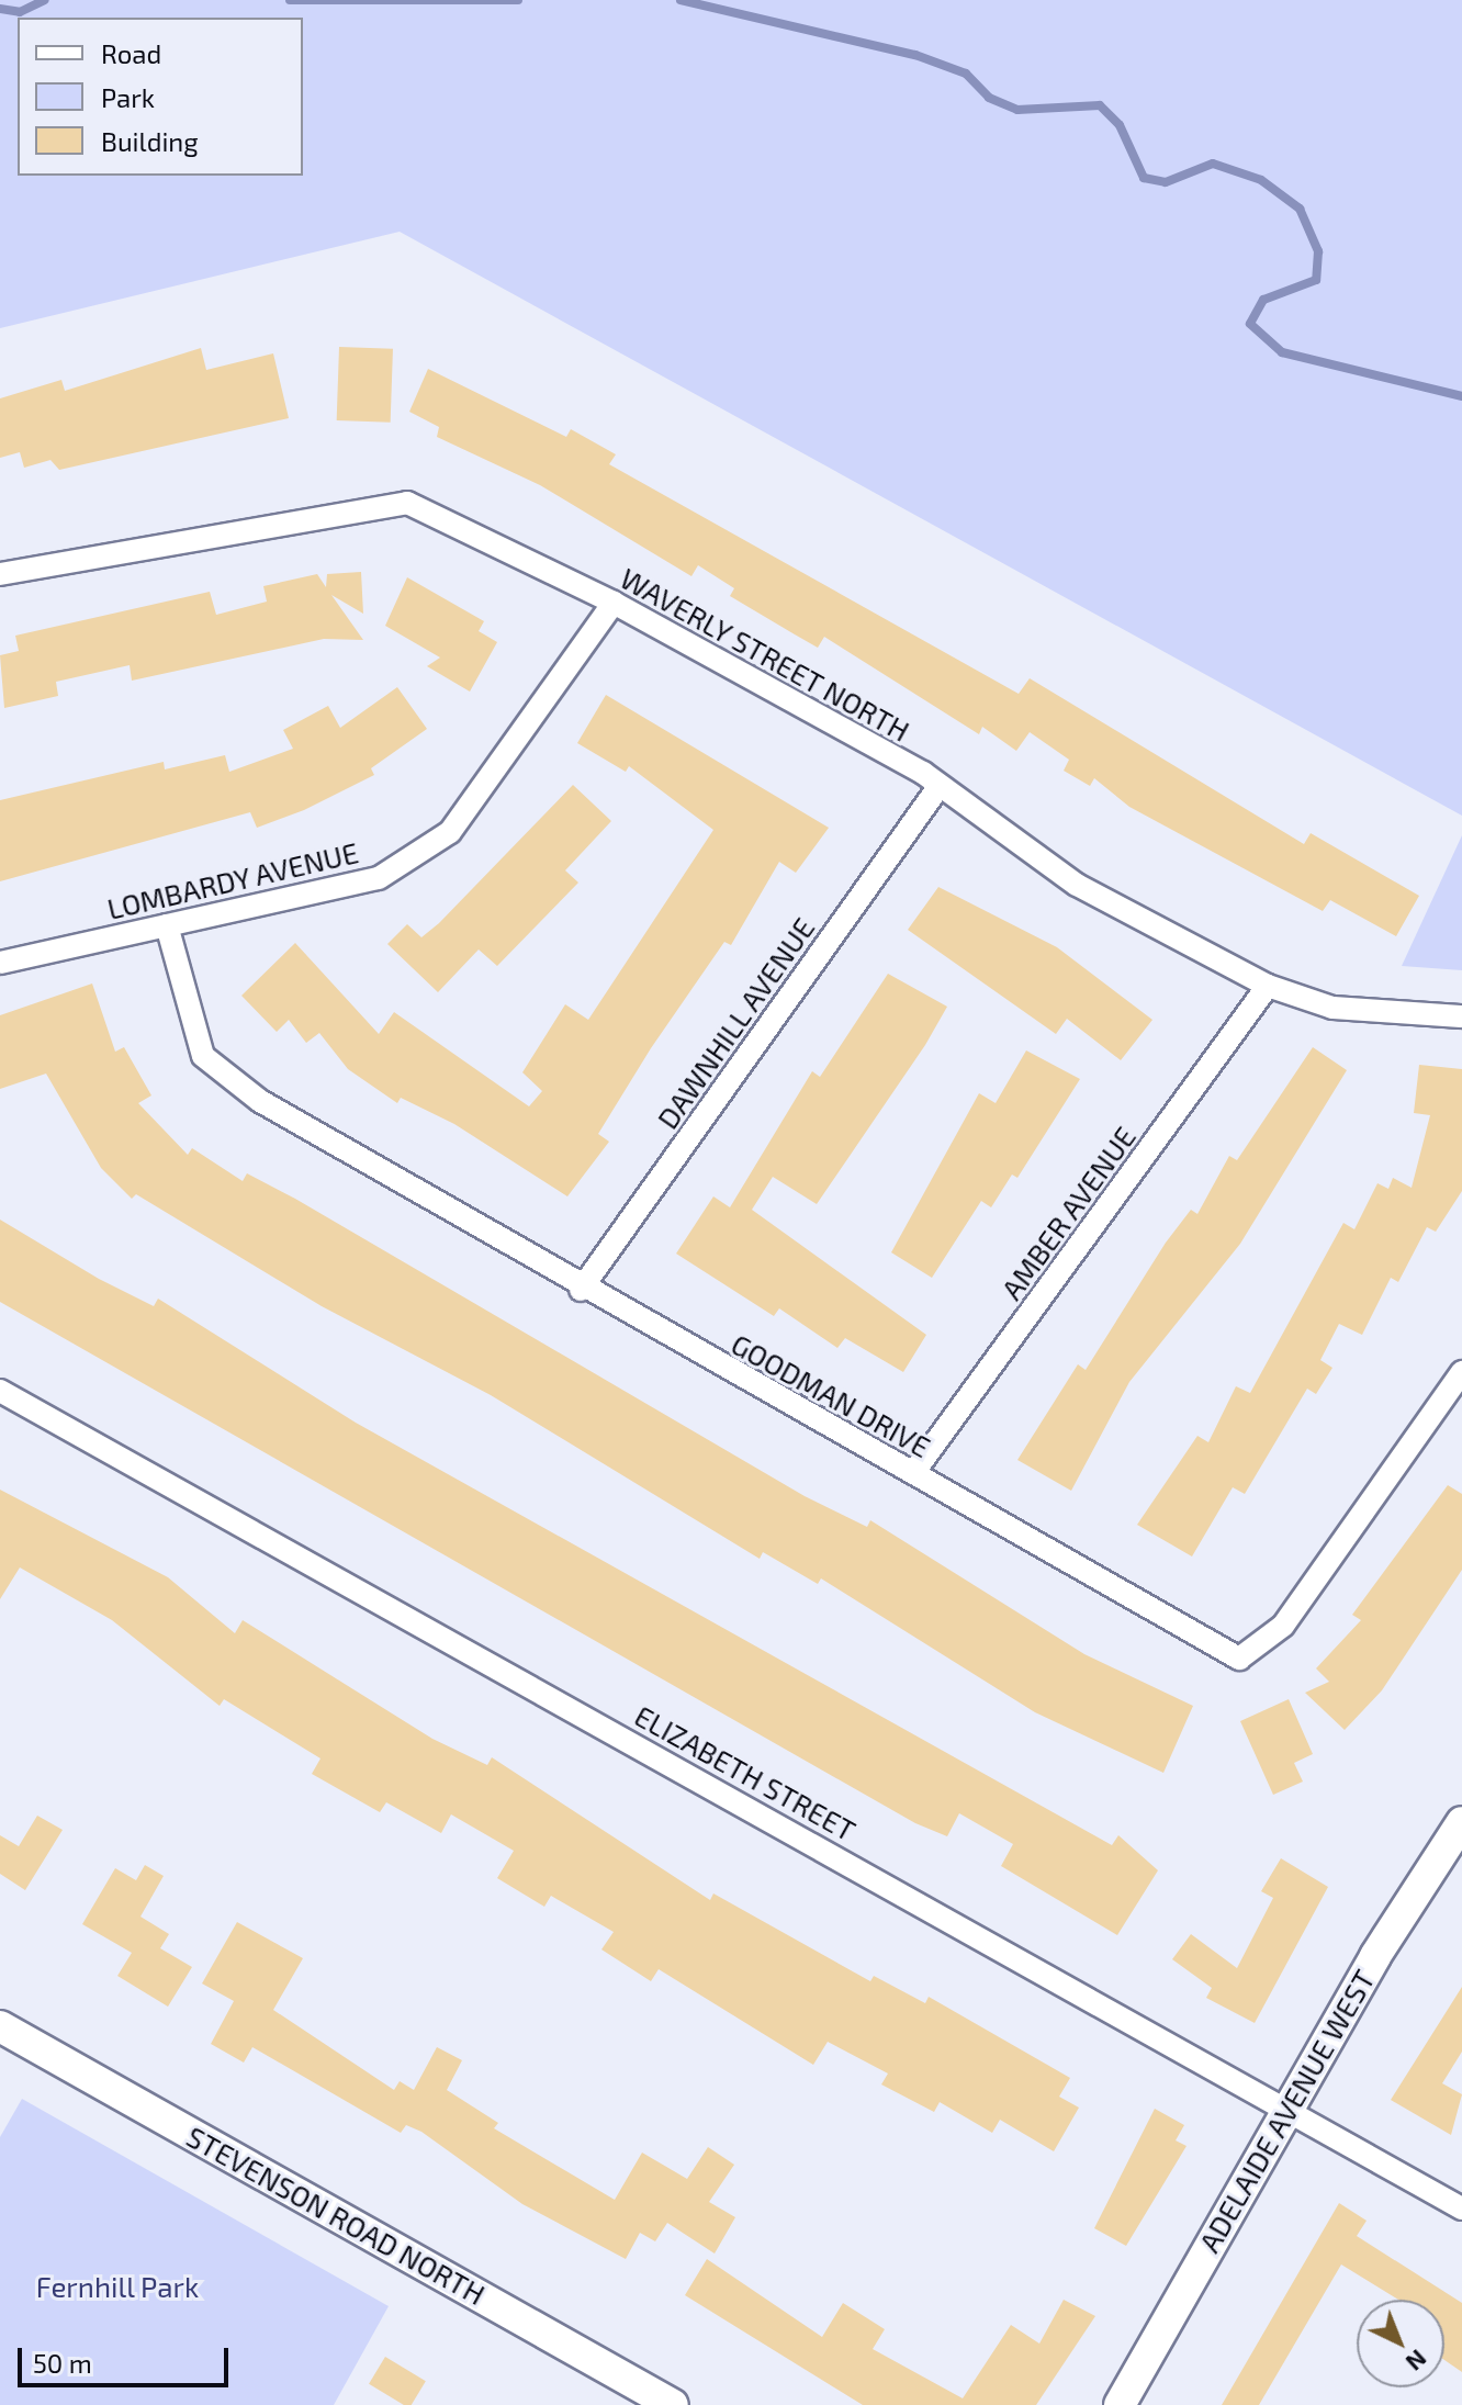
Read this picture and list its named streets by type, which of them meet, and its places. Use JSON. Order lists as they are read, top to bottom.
{
  "streets": {
    "main road": ["ADELAIDE AVENUE WEST", "STEVENSON ROAD NORTH"],
    "street": [
      "WAVERLY STREET NORTH",
      "LOMBARDY AVENUE",
      "DAWNHILL AVENUE",
      "AMBER AVENUE",
      "GOODMAN DRIVE",
      "ELIZABETH STREET"
    ]
  },
  "crossings": [
    ["WAVERLY STREET NORTH", "LOMBARDY AVENUE"],
    ["WAVERLY STREET NORTH", "DAWNHILL AVENUE"],
    ["WAVERLY STREET NORTH", "AMBER AVENUE"],
    ["LOMBARDY AVENUE", "GOODMAN DRIVE"],
    ["DAWNHILL AVENUE", "GOODMAN DRIVE"],
    ["AMBER AVENUE", "GOODMAN DRIVE"],
    ["ELIZABETH STREET", "ADELAIDE AVENUE WEST"]
  ],
  "parks": ["Fernhill Park"],
  "legend": ["Road", "Park", "Building"],
  "scale_bar": "50 m",
  "north": "bottom right"
}
